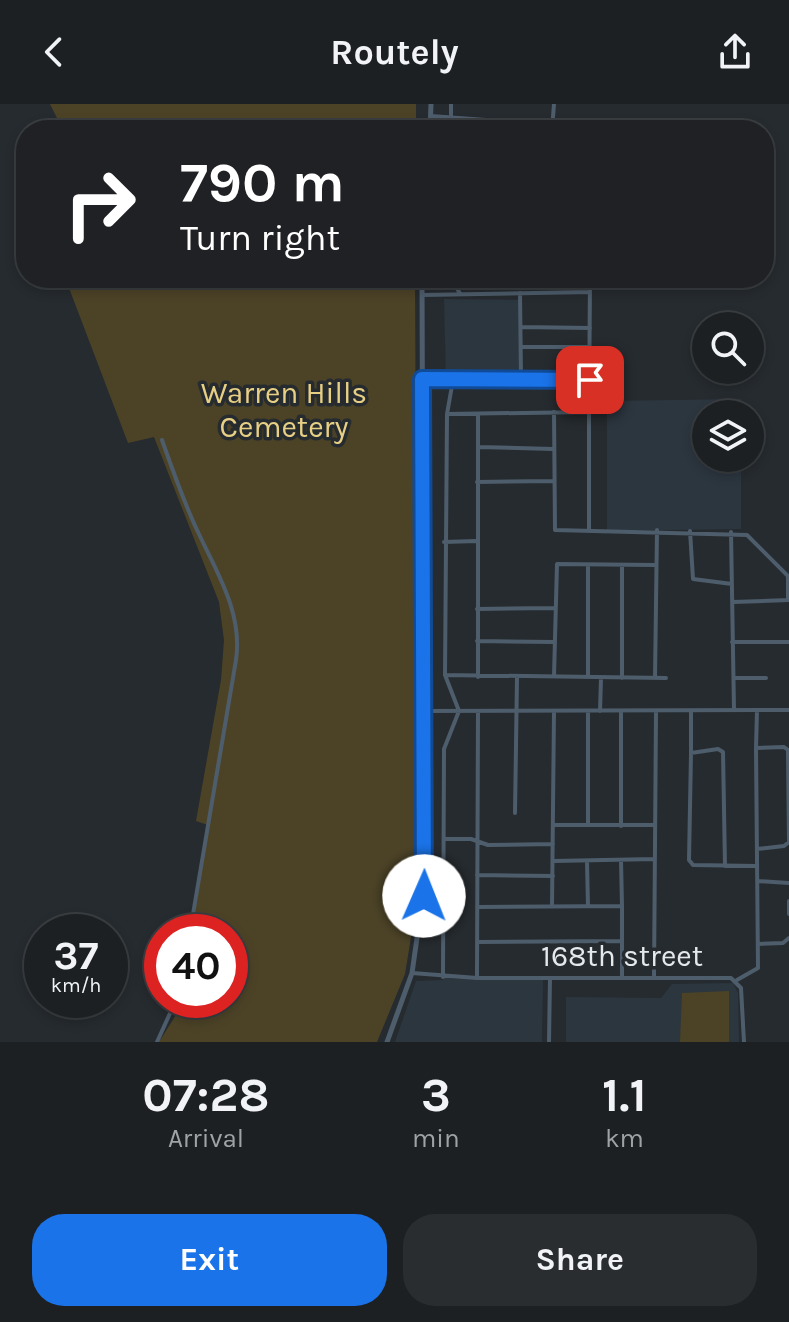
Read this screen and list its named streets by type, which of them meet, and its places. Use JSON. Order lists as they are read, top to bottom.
{
  "streets": {
    "street": ["168th street"]
  },
  "parks": ["Warren Hills Cemetery"],
  "page": {
    "header": "Routely",
    "turn": ["790 m", "Turn right"],
    "speed": "37 km/h",
    "limit": "40",
    "eta": [
      "07:28",
      "Arrival",
      "3",
      "min",
      "1.1",
      "km"
    ],
    "buttons": ["Exit", "Share"]
  }
}
